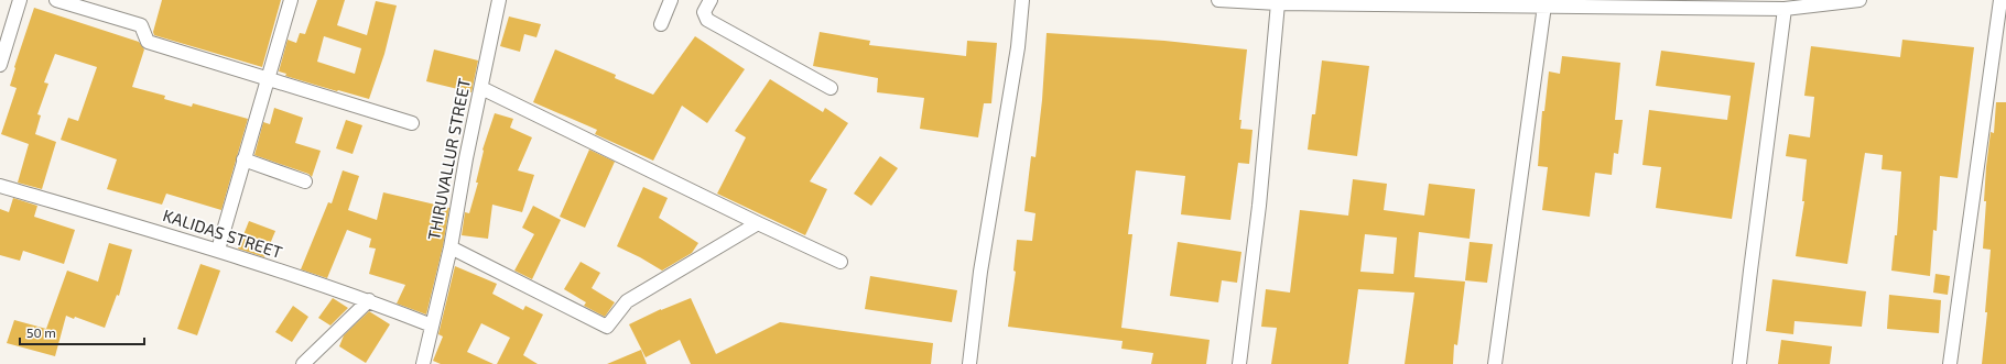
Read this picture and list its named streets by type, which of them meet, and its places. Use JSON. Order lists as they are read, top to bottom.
{
  "streets": {
    "street": ["THIRUVALLUR STREET", "KALIDAS STREET"]
  },
  "crossings": [
    ["THIRUVALLUR STREET", "KALIDAS STREET"]
  ],
  "scale_bar": "50 m"
}
